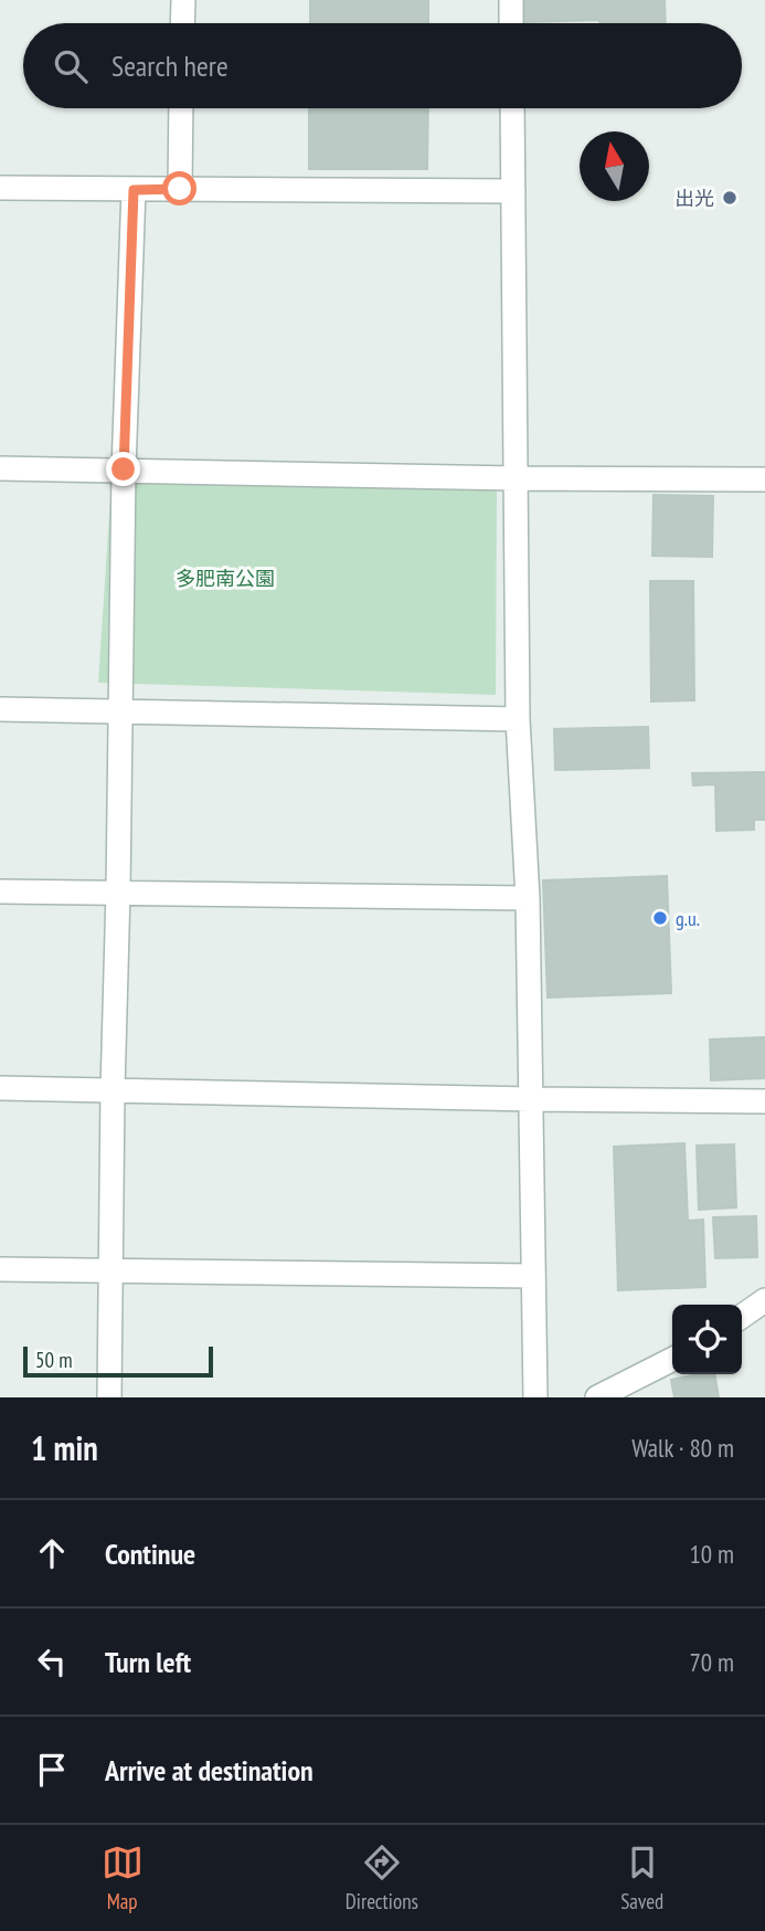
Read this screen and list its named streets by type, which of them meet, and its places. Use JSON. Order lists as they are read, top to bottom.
{
  "parks": ["多肥南公園"],
  "places": ["出光", "g.u."],
  "scale_bar": "50 m",
  "north": "top",
  "page": {
    "search": "Search here",
    "scale": "50 m",
    "heading": ["1 min", "Walk · 80 m"],
    "list": [
      ["Continue", "10 m"],
      ["Turn left", "70 m"],
      "Arrive at destination"
    ],
    "nav": ["Map", "Directions", "Saved"]
  }
}
